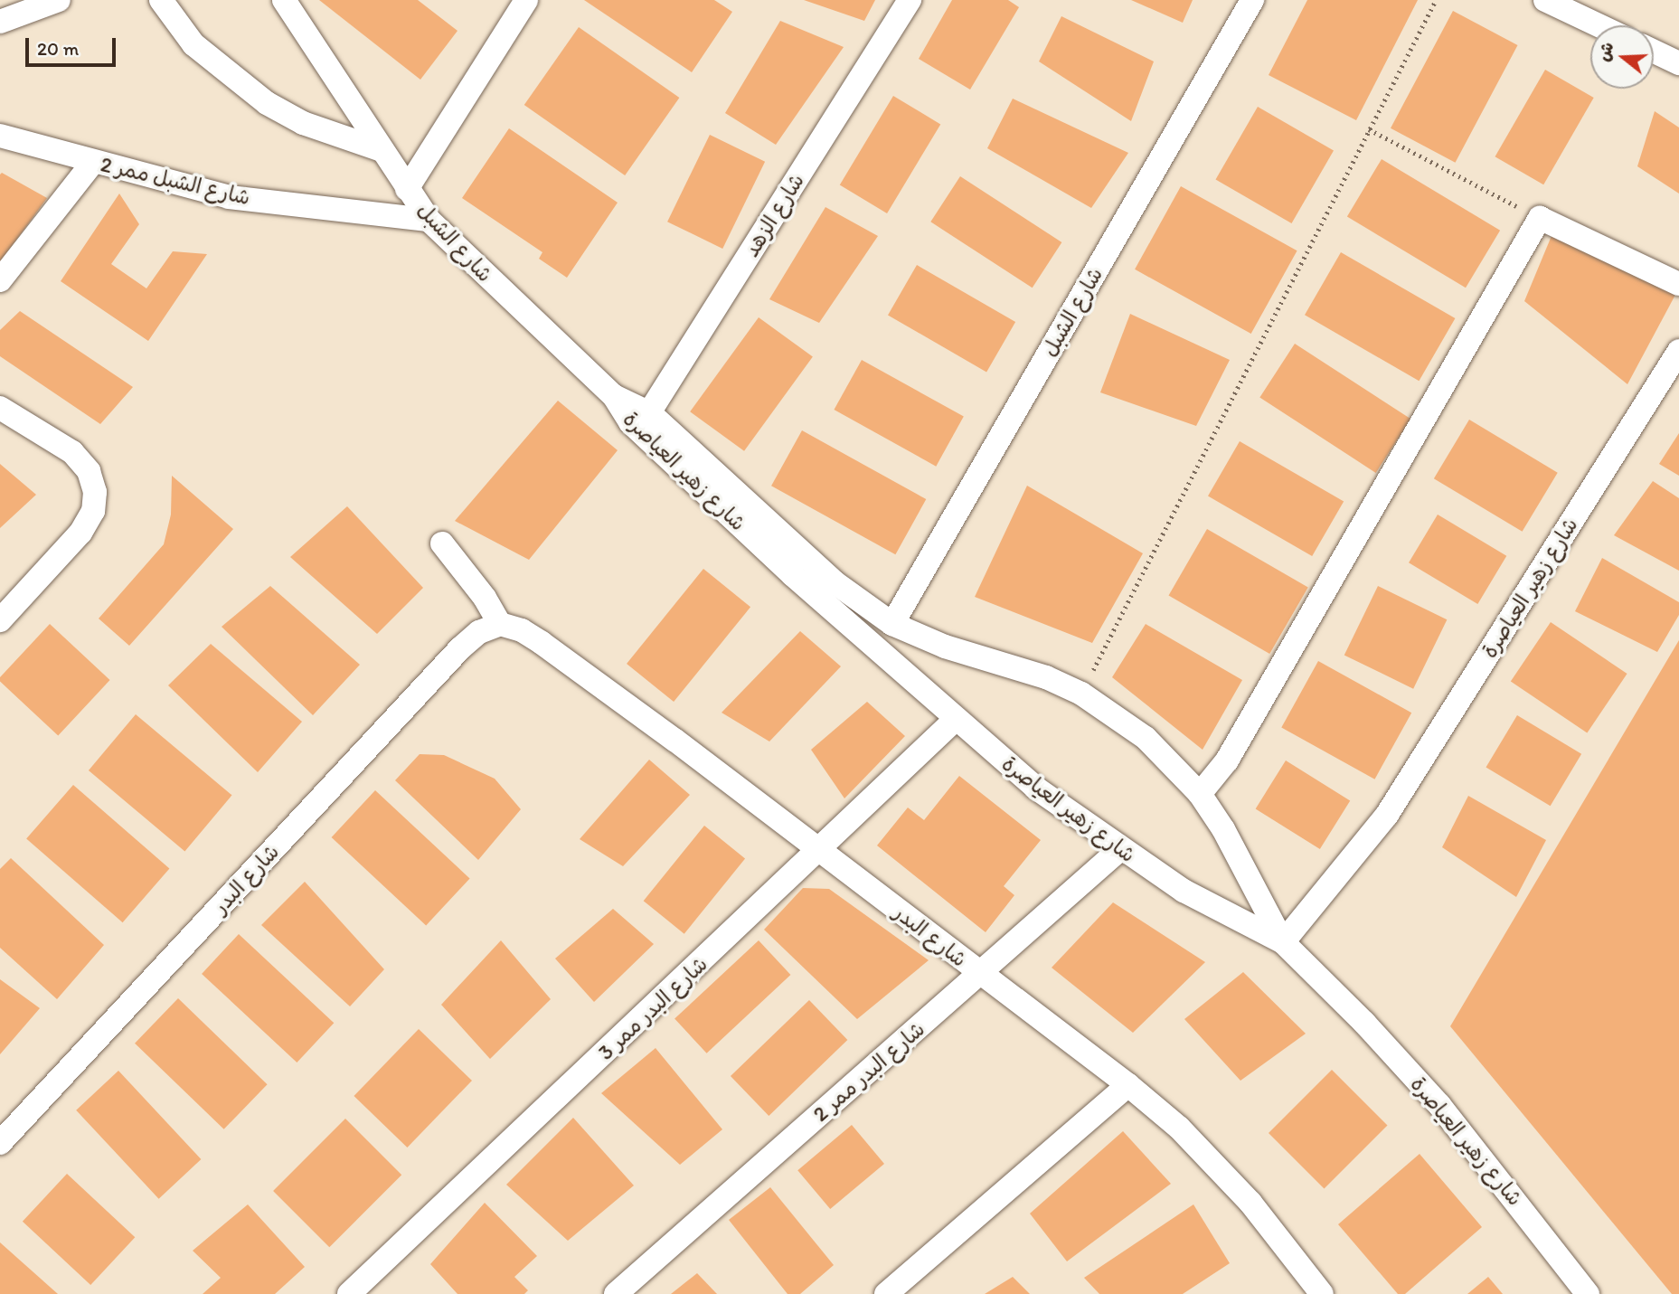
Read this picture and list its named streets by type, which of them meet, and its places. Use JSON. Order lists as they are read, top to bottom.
{
  "streets": {
    "street": [
      "شارع الشبل ممر 2",
      "شارع الزهد",
      "شارع الشبل",
      "شارع زهير العياصرة",
      "شارع البدر",
      "شارع البدر ممر 3",
      "شارع البدر ممر 2"
    ]
  },
  "crossings": [
    ["شارع الشبل ممر 2", "شارع الشبل"],
    ["شارع الزهد", "شارع زهير العياصرة"],
    ["شارع الشبل", "شارع زهير العياصرة"],
    ["شارع زهير العياصرة", "شارع البدر ممر 3"],
    ["شارع زهير العياصرة", "شارع البدر ممر 2"],
    ["شارع البدر", "شارع البدر ممر 3"],
    ["شارع البدر", "شارع البدر ممر 2"]
  ],
  "scale_bar": "20 m",
  "north": "left"
}
